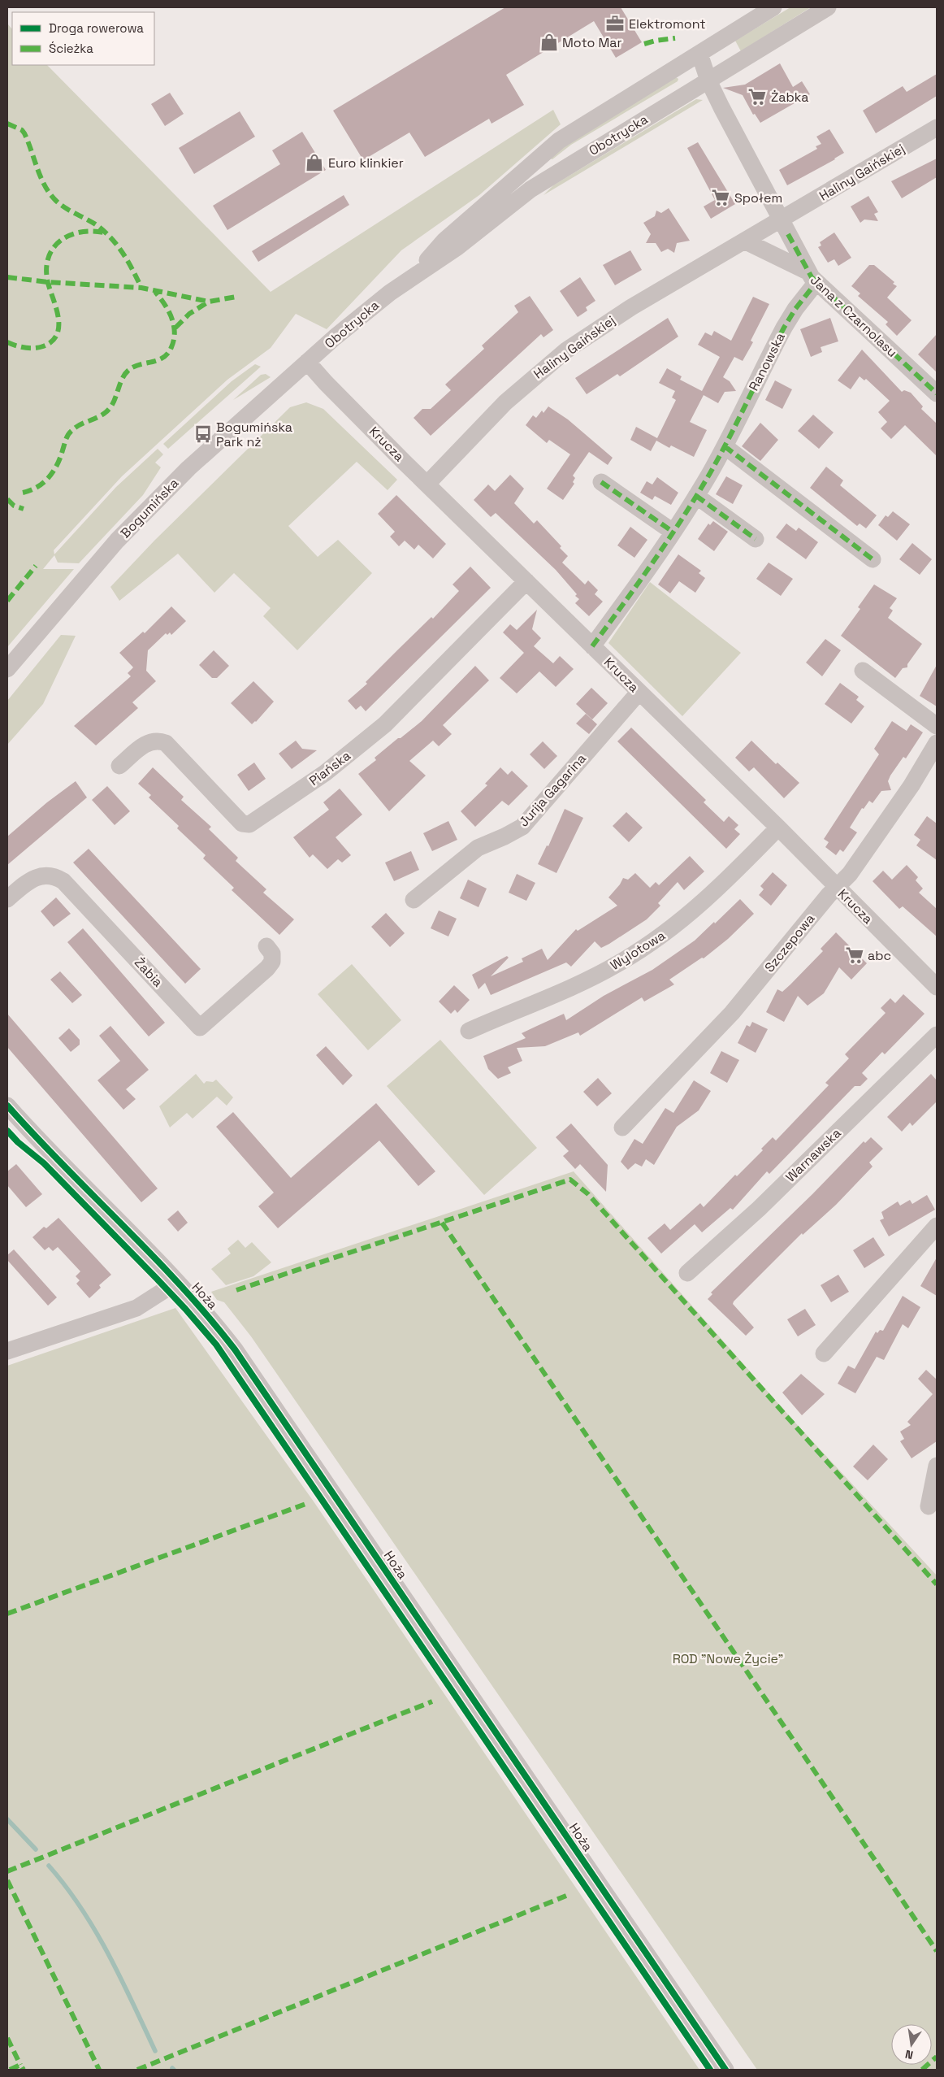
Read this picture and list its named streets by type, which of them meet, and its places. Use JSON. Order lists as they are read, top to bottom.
{
  "streets": {
    "street": [
      "Obotrycka",
      "Haliny Gaińskiej",
      "Jana z Czarnolasu",
      "Ranowska",
      "Krucza",
      "Bogumińska",
      "Piańska",
      "Jurija Gagarina",
      "Szczepowa",
      "Wylotowa",
      "Żabia",
      "Warnawska",
      "Hoża"
    ]
  },
  "crossings": [
    ["Obotrycka", "Jana z Czarnolasu"],
    ["Obotrycka", "Krucza"],
    ["Obotrycka", "Bogumińska"],
    ["Haliny Gaińskiej", "Jana z Czarnolasu"],
    ["Haliny Gaińskiej", "Krucza"],
    ["Jana z Czarnolasu", "Ranowska"],
    ["Ranowska", "Krucza"],
    ["Krucza", "Bogumińska"],
    ["Krucza", "Piańska"],
    ["Krucza", "Jurija Gagarina"],
    ["Krucza", "Szczepowa"],
    ["Krucza", "Wylotowa"]
  ],
  "parks": ["ROD \"Nowe Życie\""],
  "places": {
    "office": ["Elektromont"],
    "shop": ["Moto Mar", "Euro klinkier"],
    "supermarket": ["Żabka", "Społem", "abc"],
    "bus stop": ["Bogumińska Park nż"]
  },
  "legend": ["Droga rowerowa", "Ścieżka"],
  "north": "bottom"
}
